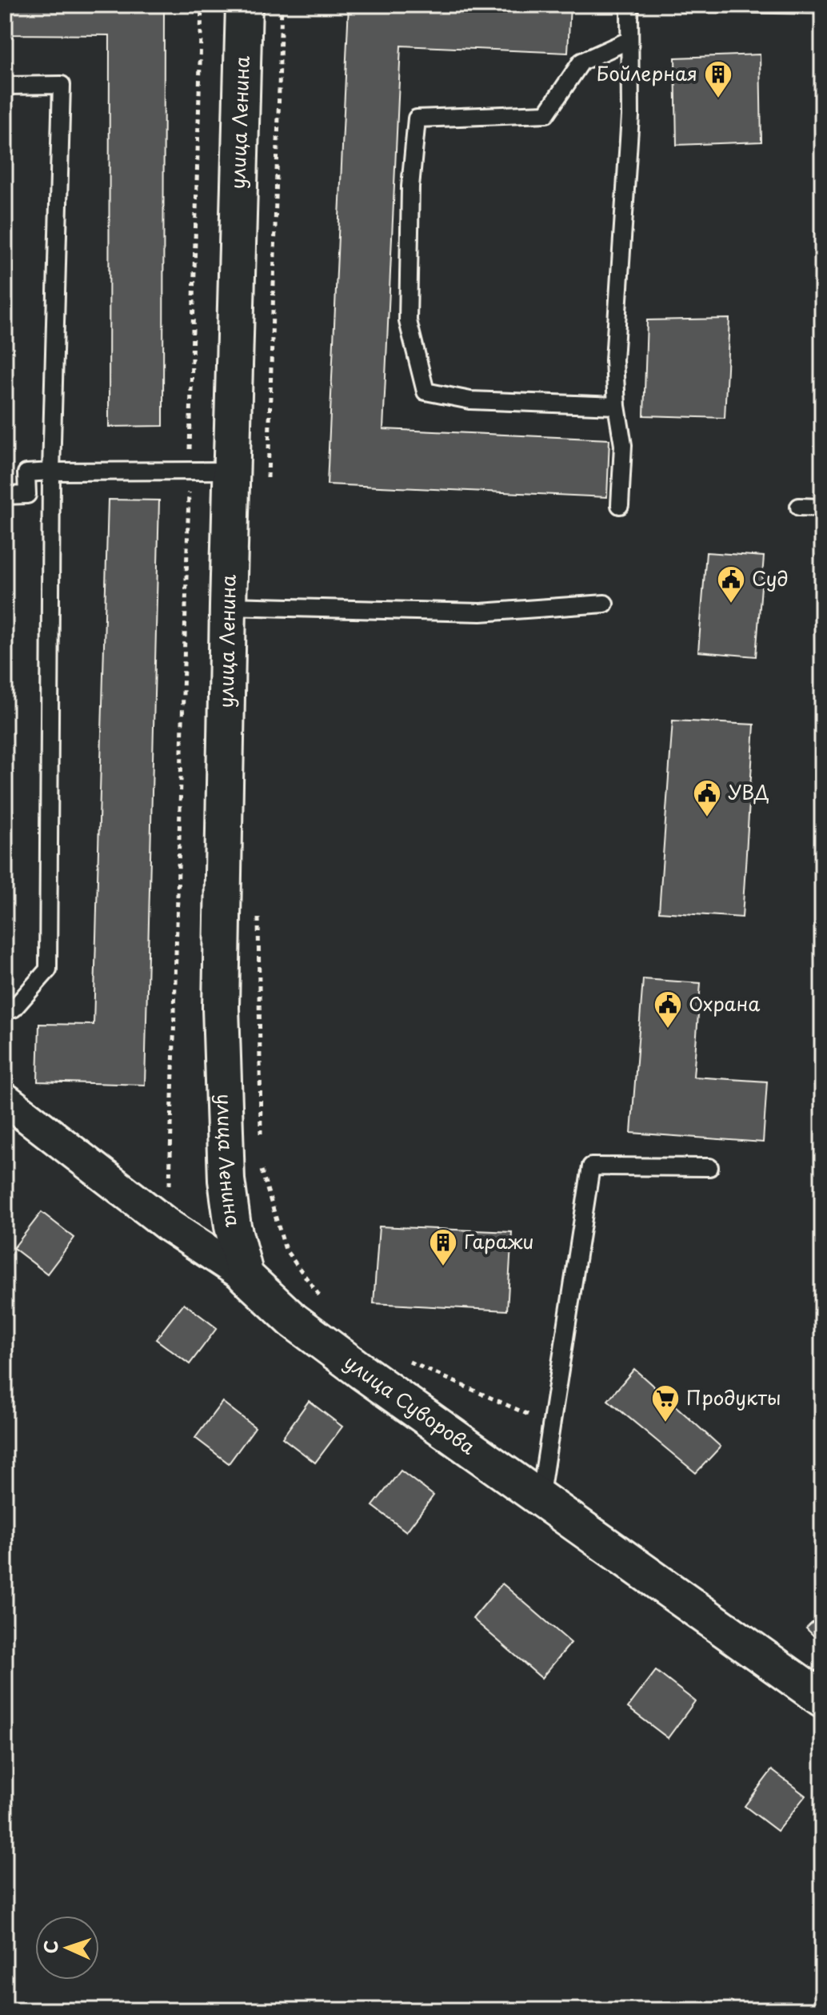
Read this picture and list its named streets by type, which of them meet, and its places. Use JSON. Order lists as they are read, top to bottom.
{
  "streets": {
    "street": ["улица Ленина", "улица Суворова"]
  },
  "crossings": [
    ["улица Ленина", "улица Суворова"]
  ],
  "places": {
    "building": ["Бойлерная", "Гаражи"],
    "public building": ["Суд", "УВД", "Охрана"],
    "supermarket": ["Продукты"]
  },
  "north": "left"
}
